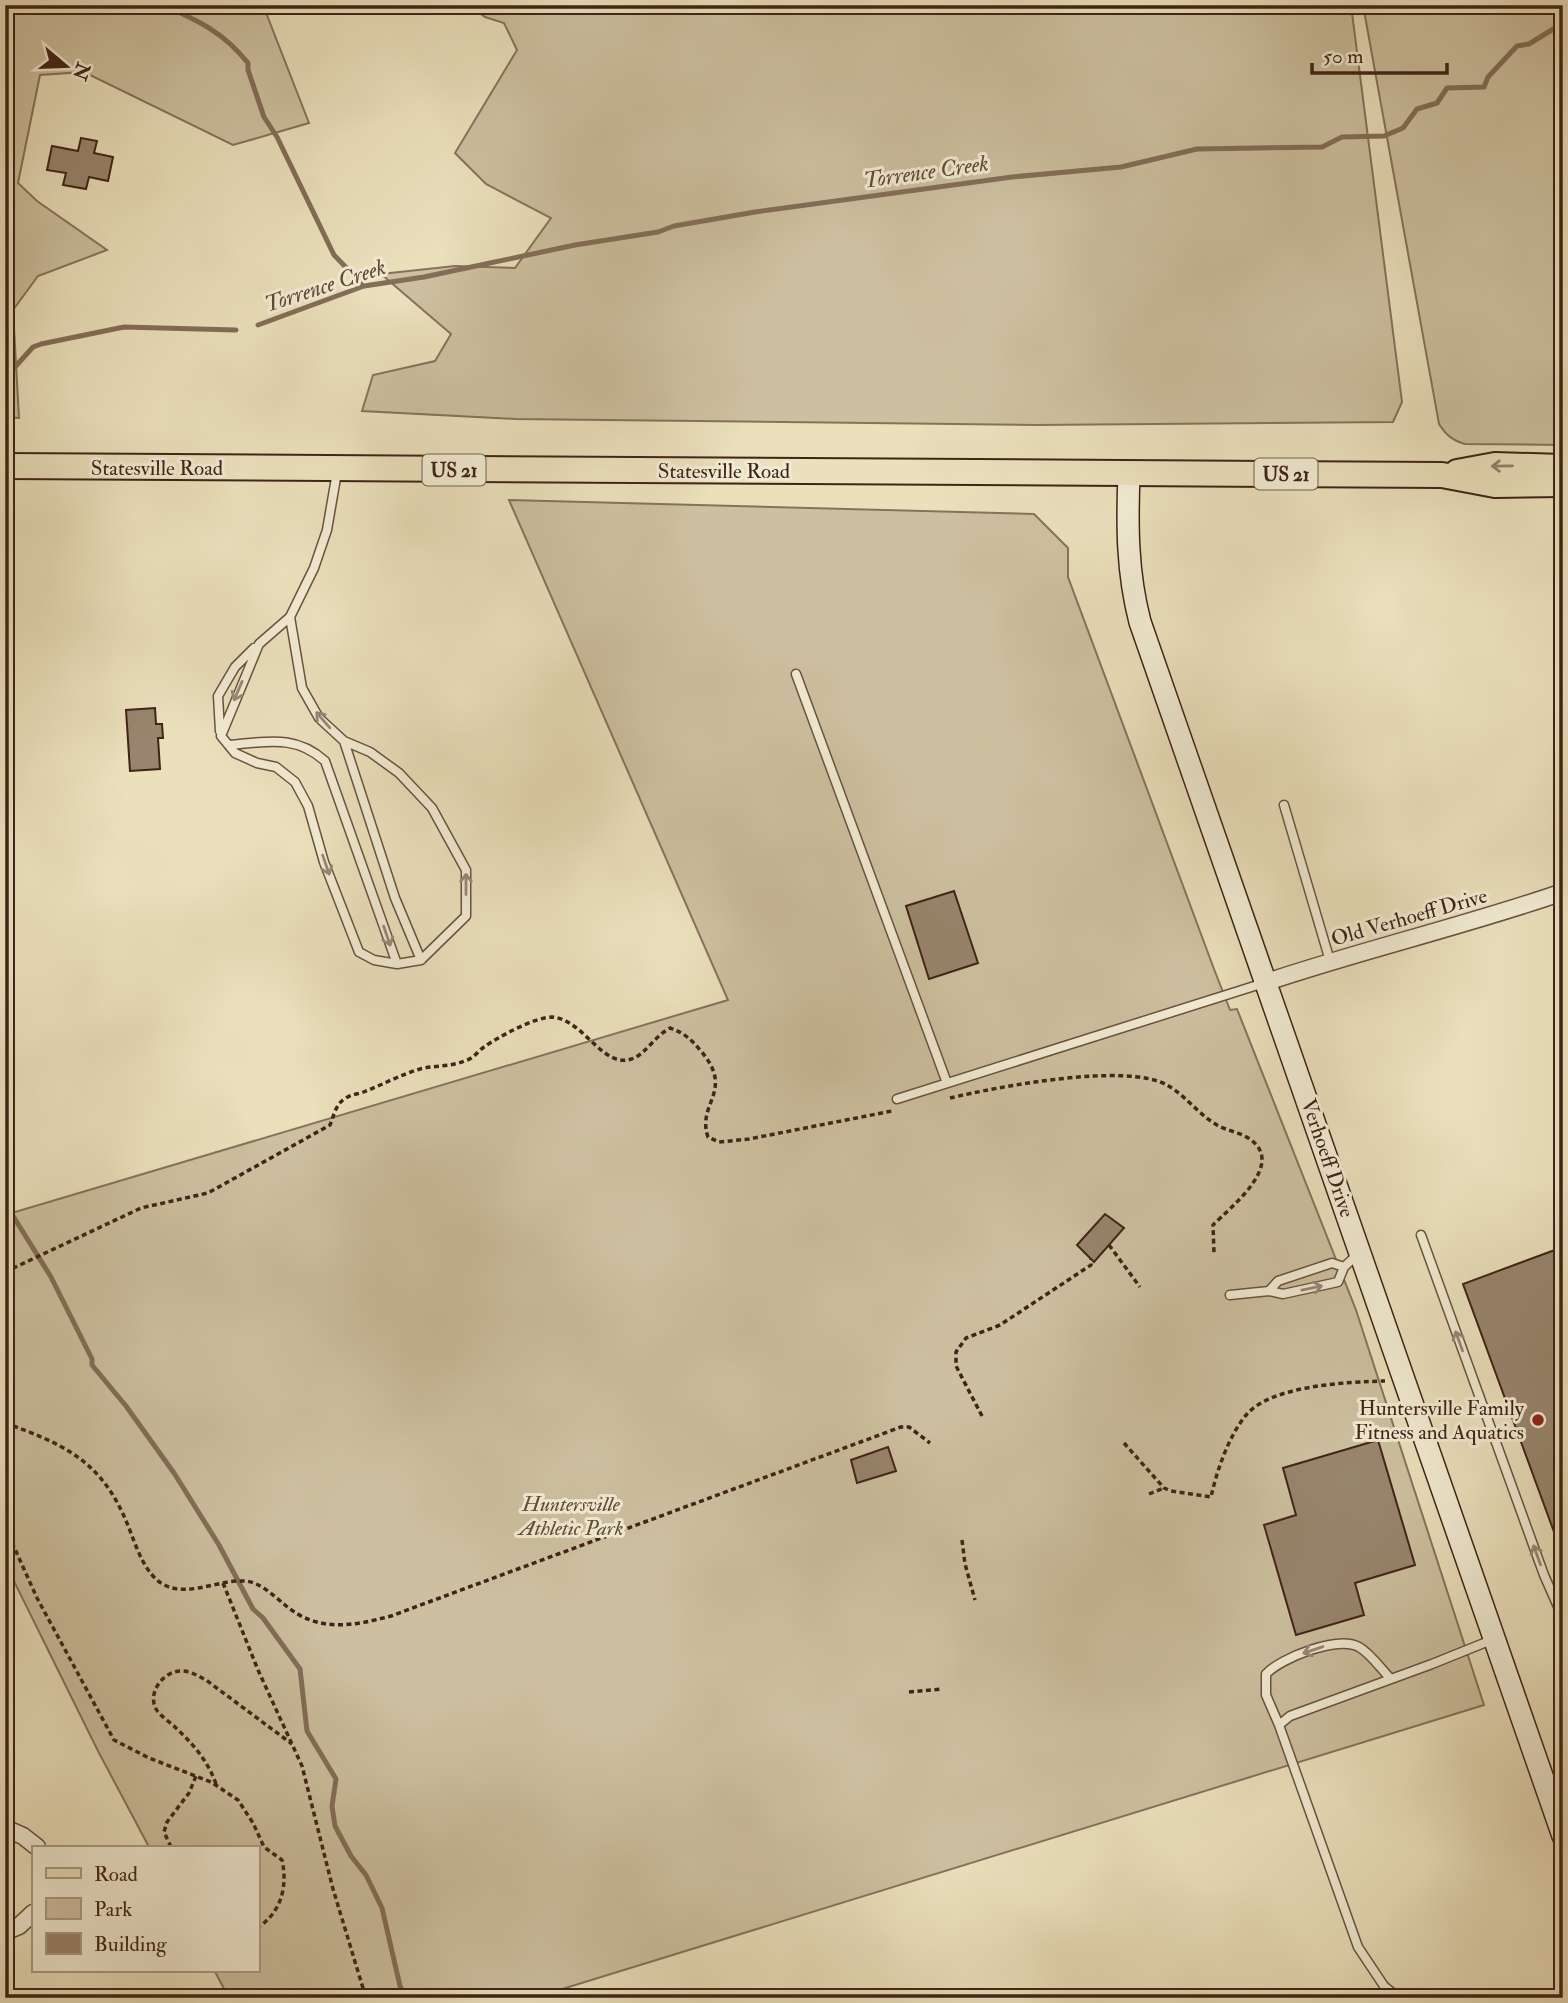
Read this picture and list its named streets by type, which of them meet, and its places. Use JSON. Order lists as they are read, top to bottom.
{
  "streets": {
    "main road": ["Statesville Road", "US 21"],
    "street": ["Old Verhoeff Drive", "Verhoeff Drive"]
  },
  "crossings": [
    ["Statesville Road", "Verhoeff Drive"],
    ["Old Verhoeff Drive", "Verhoeff Drive"]
  ],
  "water": ["Torrence Creek"],
  "parks": ["Huntersville Athletic Park"],
  "places": ["Huntersville Family Fitness and Aquatics"],
  "legend": ["Road", "Park", "Building"],
  "scale_bar": "50 m",
  "north": "right"
}
